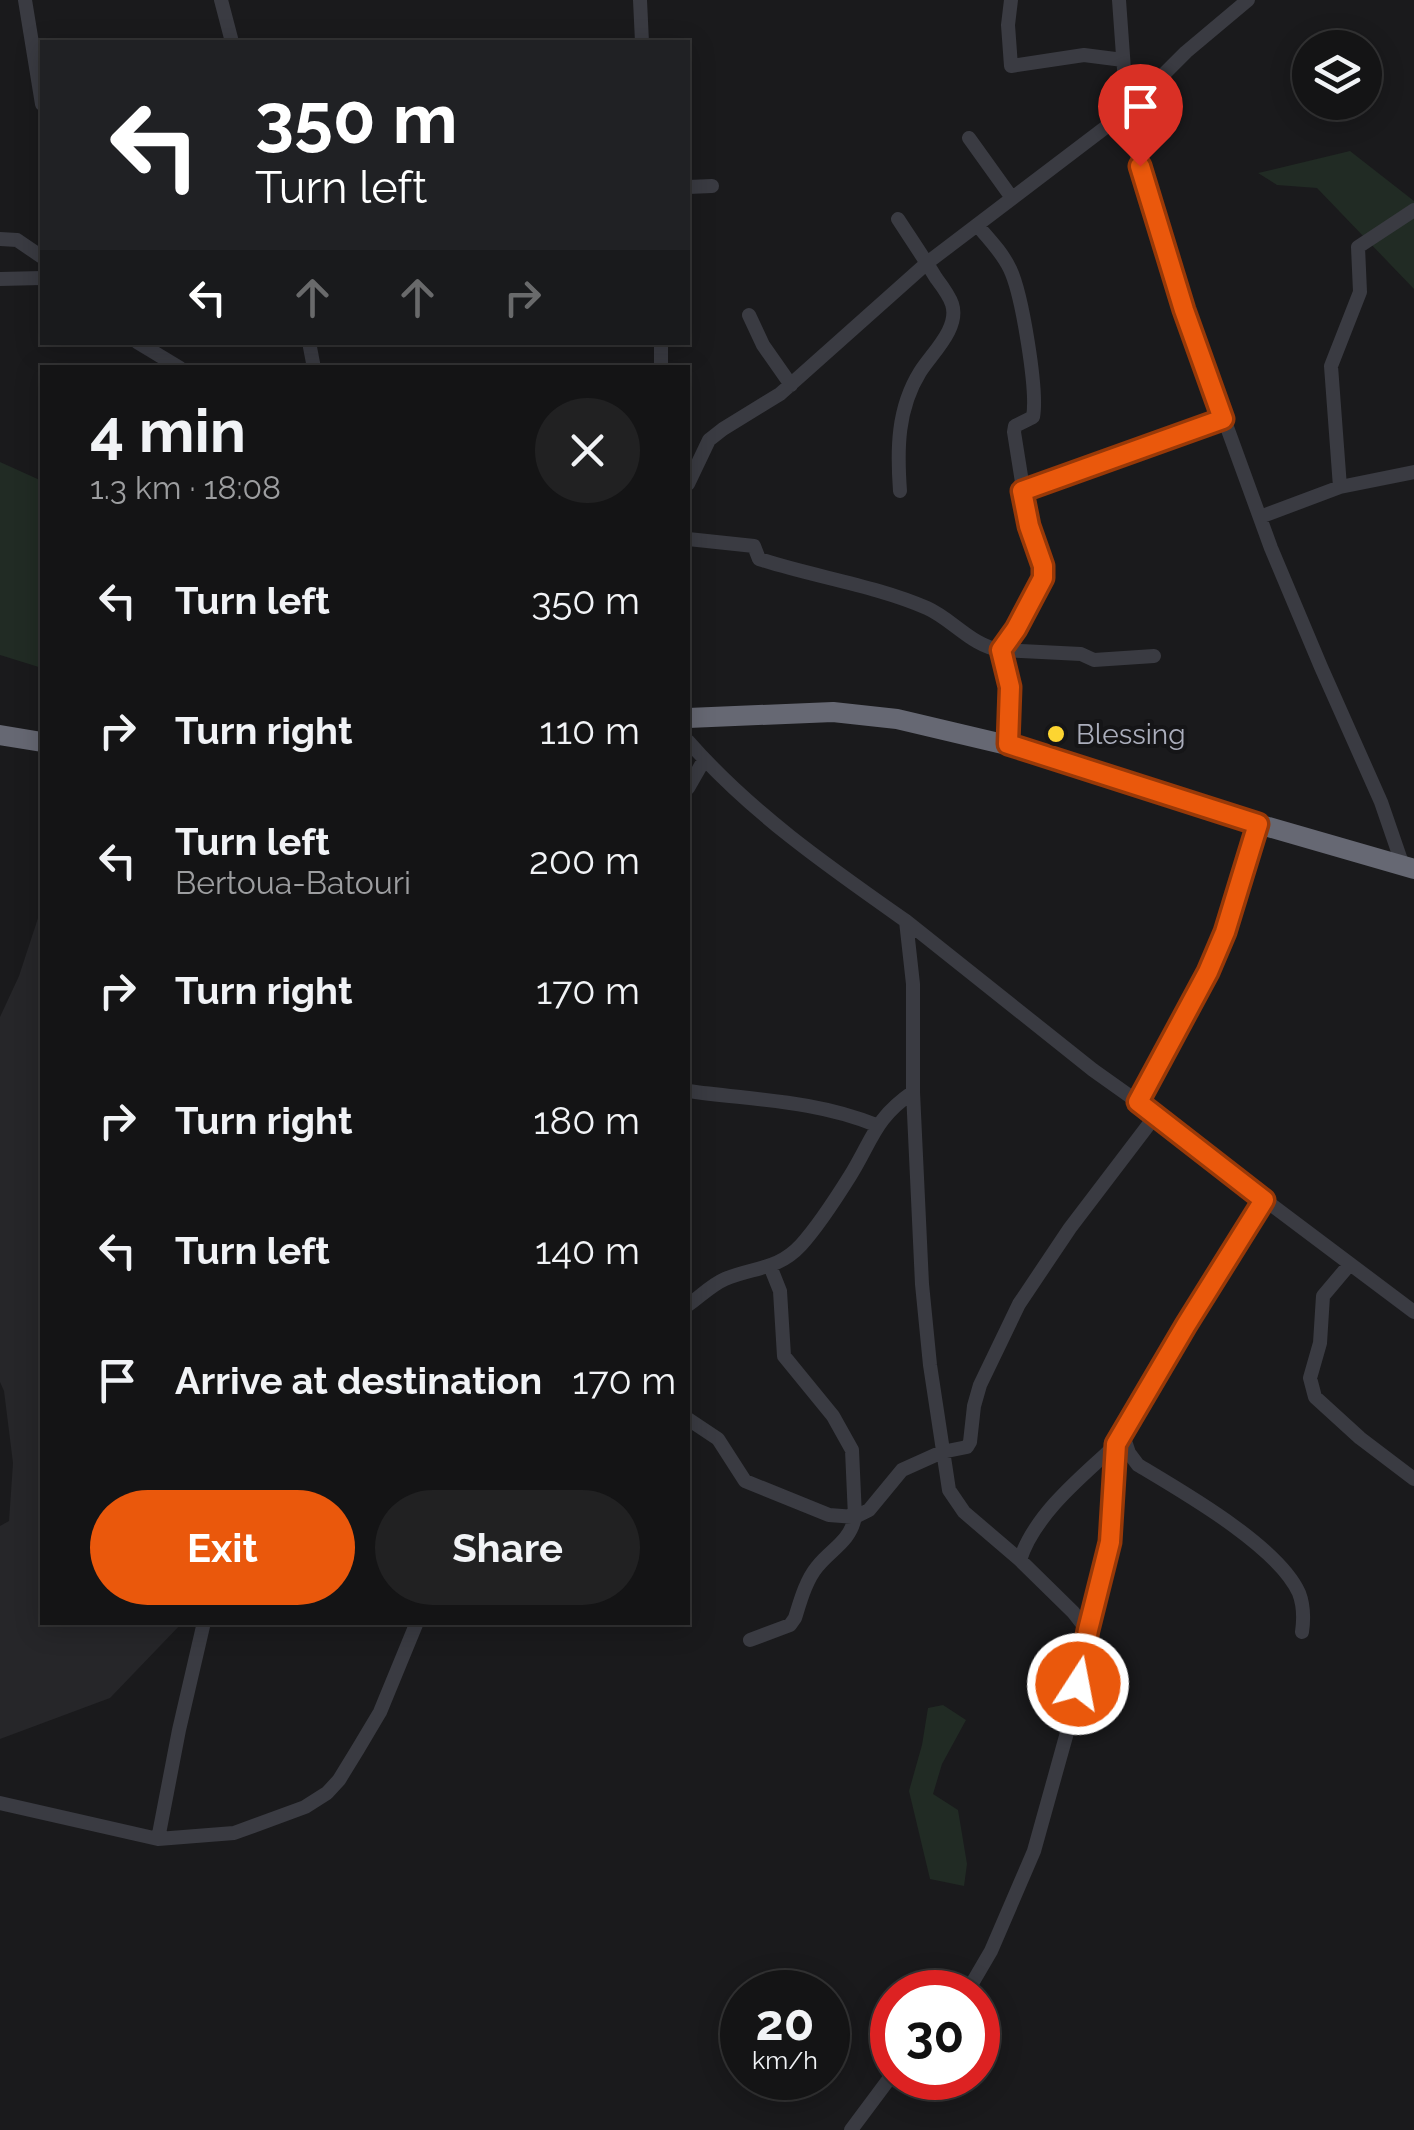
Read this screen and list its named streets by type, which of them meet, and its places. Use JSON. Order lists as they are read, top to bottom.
{
  "places": ["Blessing"],
  "page": {
    "turn": ["350 m", "Turn left"],
    "heading": ["4 min", "1.3 km · 18:08"],
    "list": [
      {
        "name": "Turn left",
        "value": "350 m"
      },
      {
        "name": "Turn right",
        "value": "110 m"
      },
      {
        "name": "Turn left",
        "note": "Bertoua-Batouri",
        "value": "200 m"
      },
      {
        "name": "Turn right",
        "value": "170 m"
      },
      {
        "name": "Turn right",
        "value": "180 m"
      },
      {
        "name": "Turn left",
        "value": "140 m"
      },
      {
        "name": "Arrive at destination",
        "value": "170 m"
      }
    ],
    "buttons": ["Exit", "Share"],
    "speed": "20 km/h",
    "limit": "30"
  }
}
